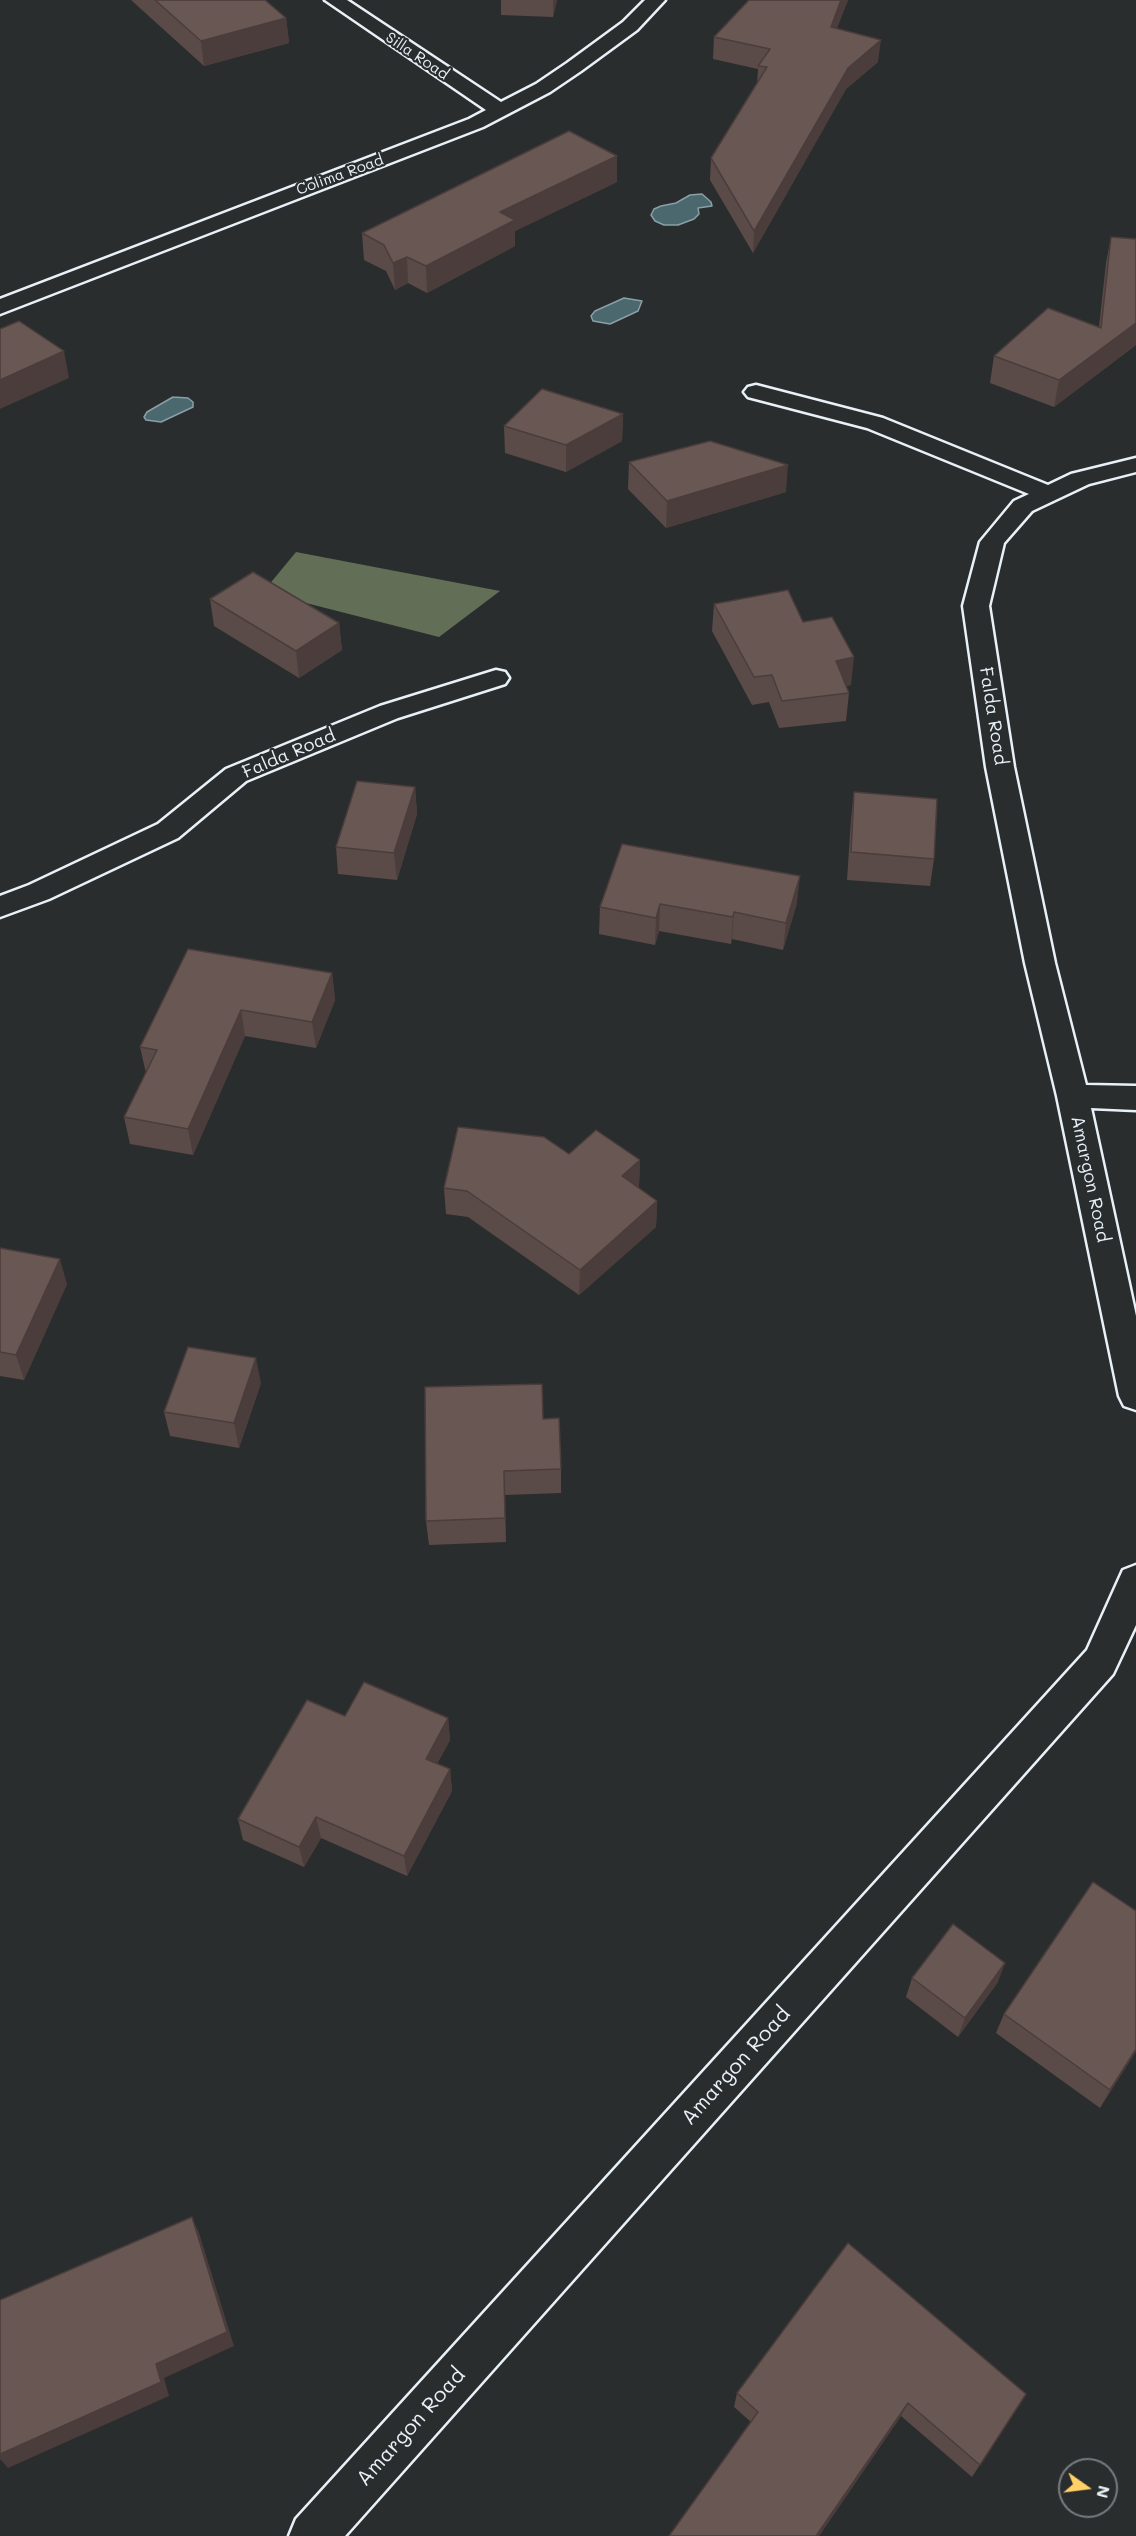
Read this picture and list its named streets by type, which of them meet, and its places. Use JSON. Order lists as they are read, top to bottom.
{
  "streets": {
    "street": [
      "Silla Road",
      "Colima Road",
      "Falda Road",
      "Amargon Road"
    ]
  },
  "crossings": [
    ["Silla Road", "Colima Road"],
    ["Falda Road", "Amargon Road"]
  ],
  "north": "right"
}
